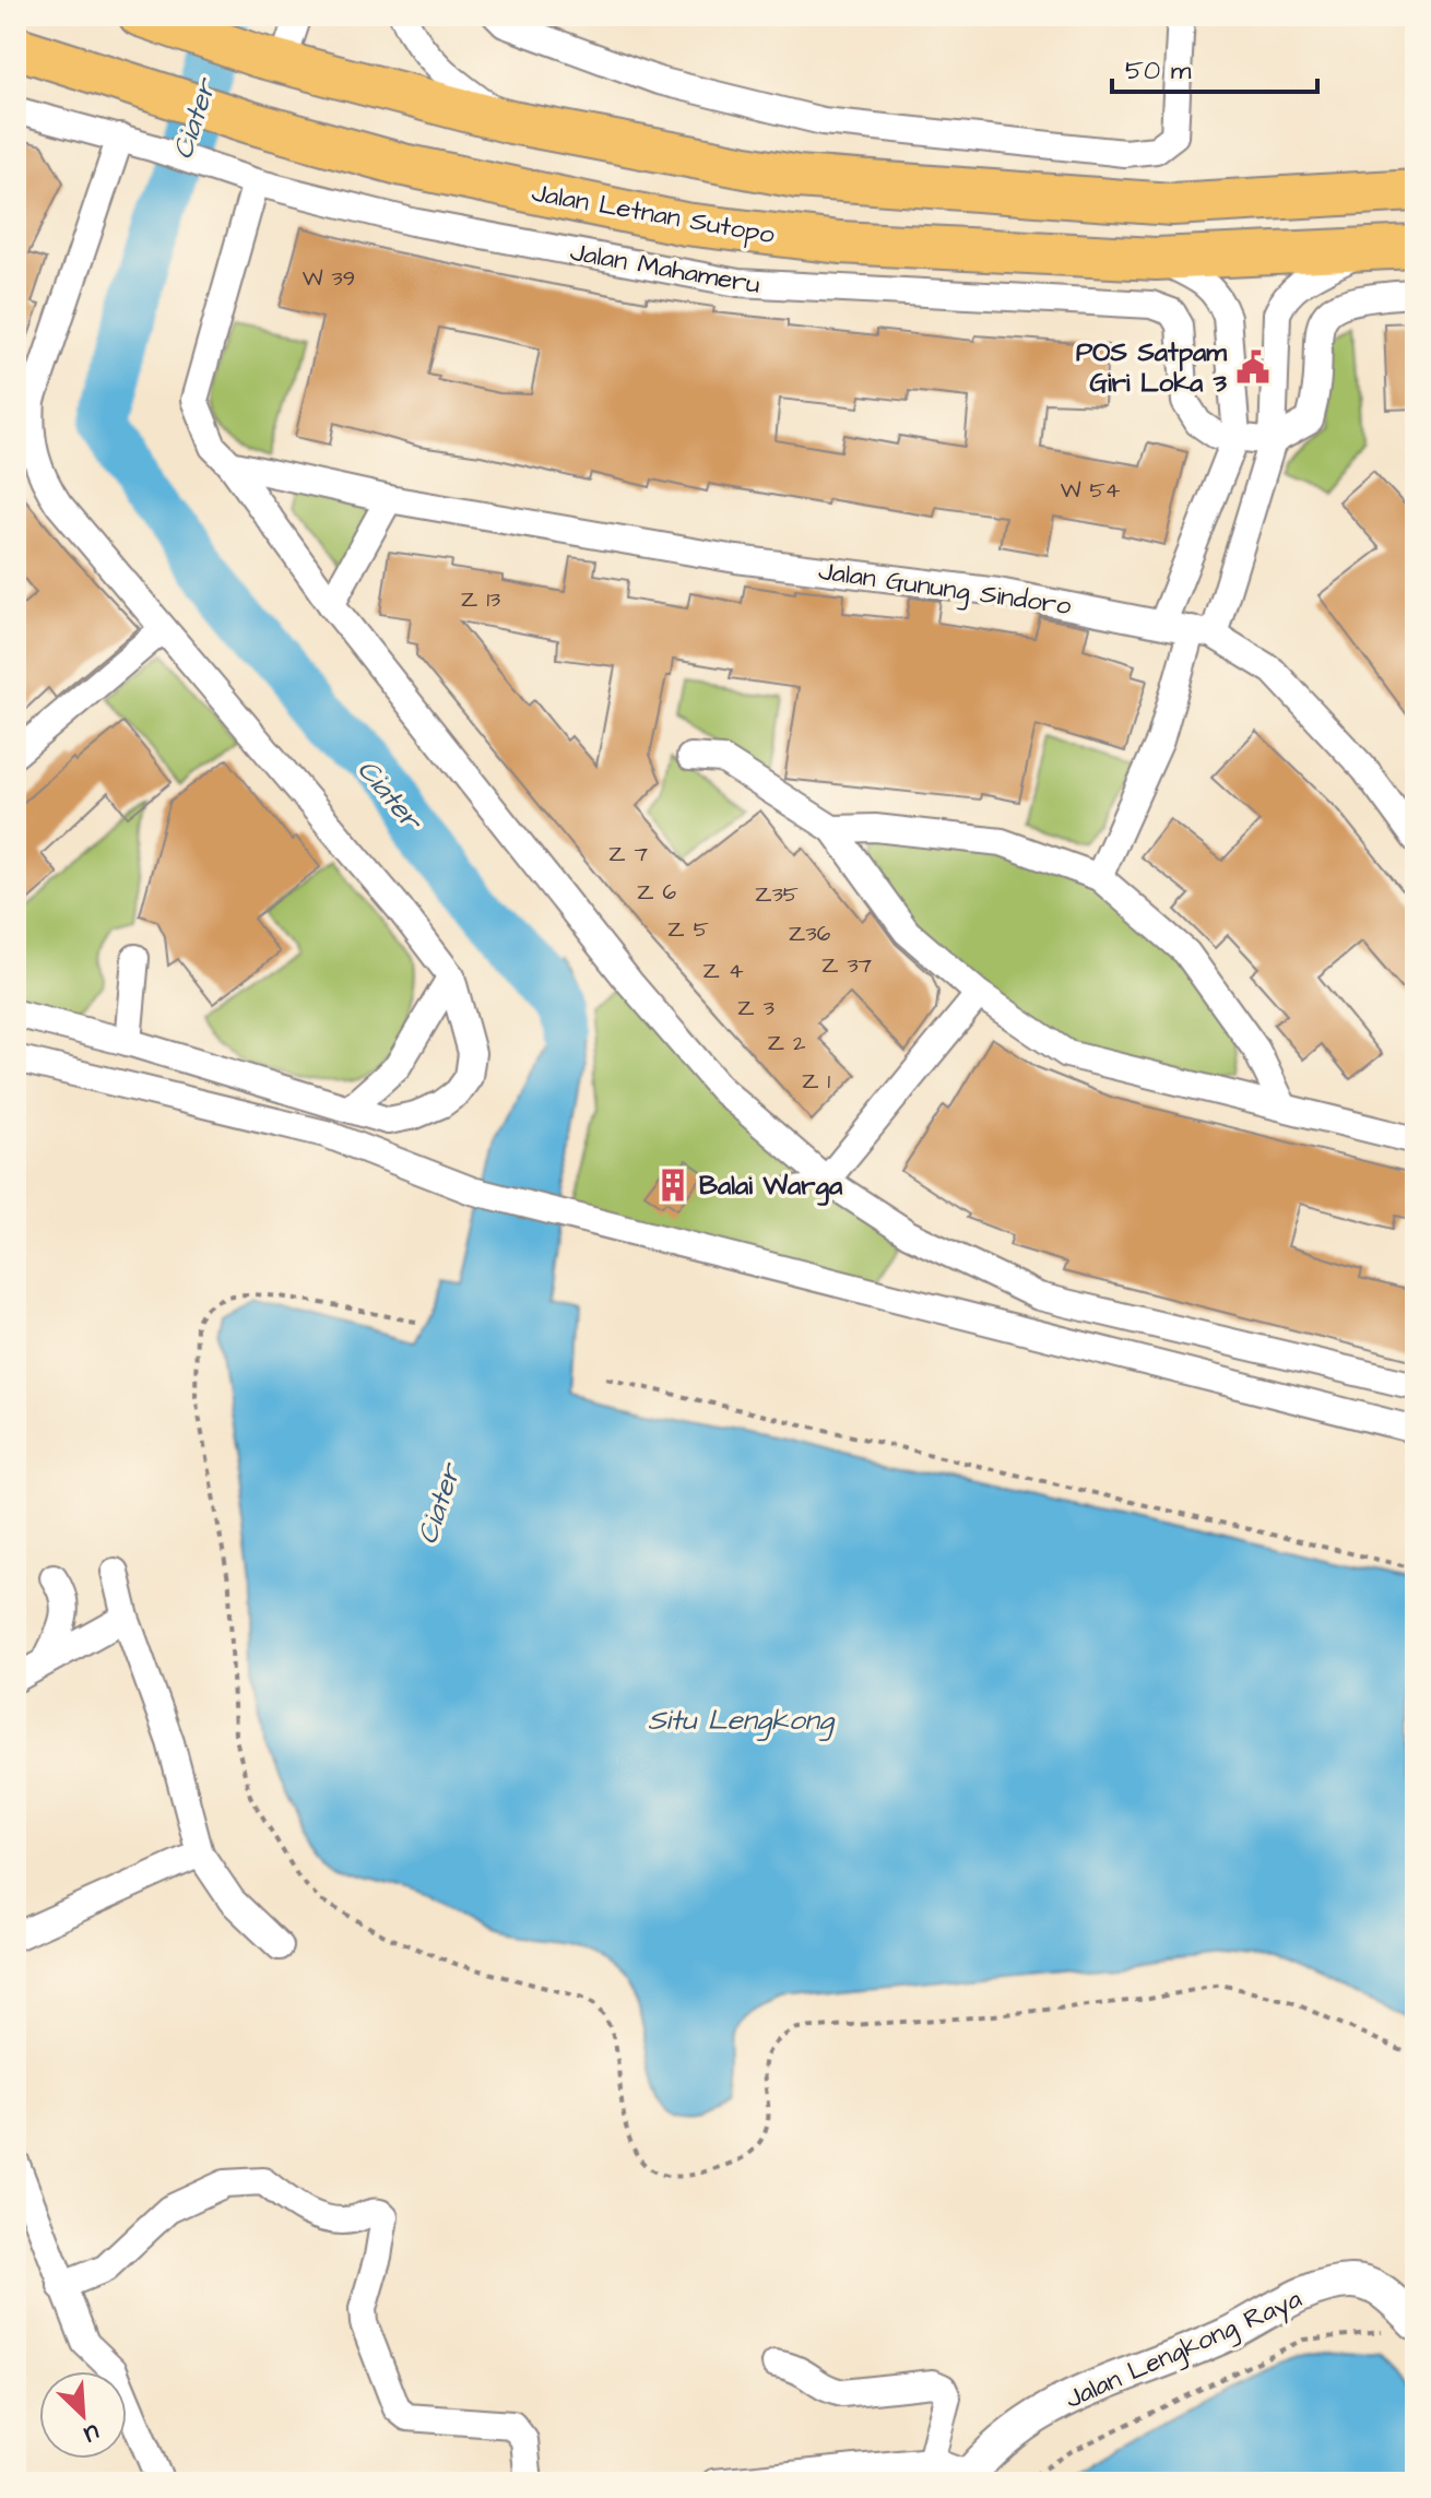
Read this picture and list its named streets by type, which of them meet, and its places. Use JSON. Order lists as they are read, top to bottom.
{
  "streets": {
    "main road": ["Jalan Letnan Sutopo"],
    "street": ["Jalan Mahameru", "Jalan Gunung Sindoro", "Jalan Lengkong Raya"]
  },
  "water": ["Ciater", "Situ Lengkong"],
  "places": {
    "public building": ["POS Satpam Giri Loka 3"],
    "building": ["Balai Warga"]
  },
  "house_numbers": [
    "W 39",
    "W 54",
    "Z 13",
    "Z 7",
    "Z 6",
    "Z35",
    "Z 5",
    "Z36",
    "Z 37",
    "Z 4",
    "Z 3",
    "Z 2",
    "Z 1"
  ],
  "scale_bar": "50 m",
  "north": "bottom right"
}
